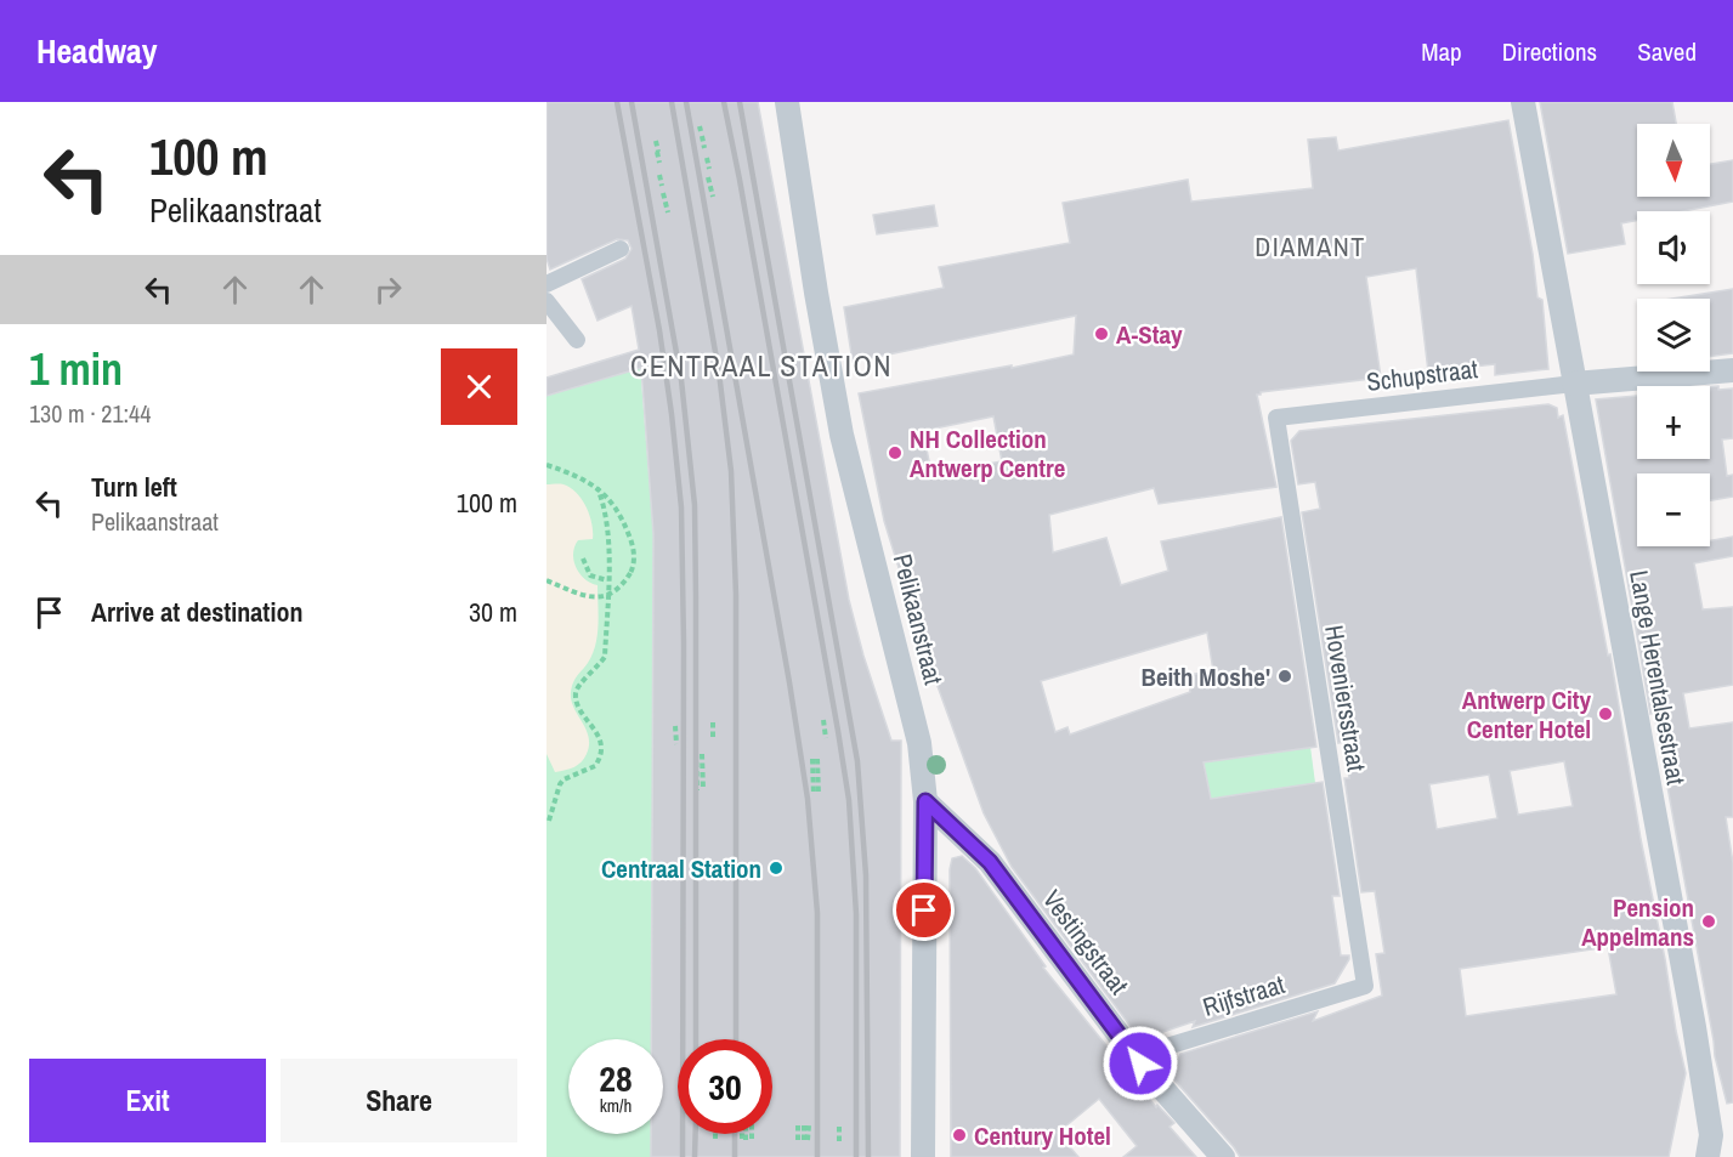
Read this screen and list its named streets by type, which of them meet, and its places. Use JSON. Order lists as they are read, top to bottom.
{
  "streets": {
    "street": [
      "Schupstraat",
      "Pelikaanstraat",
      "Lange Herentalsestraat",
      "Hoveniersstraat",
      "Vestingstraat",
      "Rijfstraat"
    ]
  },
  "crossings": [
    ["Schupstraat", "Lange Herentalsestraat"],
    ["Schupstraat", "Hoveniersstraat"],
    ["Pelikaanstraat", "Vestingstraat"],
    ["Hoveniersstraat", "Rijfstraat"],
    ["Vestingstraat", "Rijfstraat"]
  ],
  "districts": ["DIAMANT", "CENTRAAL STATION"],
  "places": [
    "A-Stay",
    "NH Collection Antwerp Centre",
    "Beith Moshe'",
    "Antwerp City Center Hotel",
    "Centraal Station",
    "Pension Appelmans",
    "Century Hotel"
  ],
  "north": "bottom",
  "page": {
    "header": "Headway",
    "nav": ["Map", "Directions", "Saved"],
    "turn": ["100 m", "Pelikaanstraat"],
    "map_buttons": ["+", "−"],
    "heading": ["1 min", "130 m · 21:44"],
    "list": [
      {
        "name": "Turn left",
        "note": "Pelikaanstraat",
        "value": "100 m"
      },
      {
        "name": "Arrive at destination",
        "value": "30 m"
      }
    ],
    "speed": "28 km/h",
    "limit": "30",
    "buttons": ["Exit", "Share"]
  }
}
